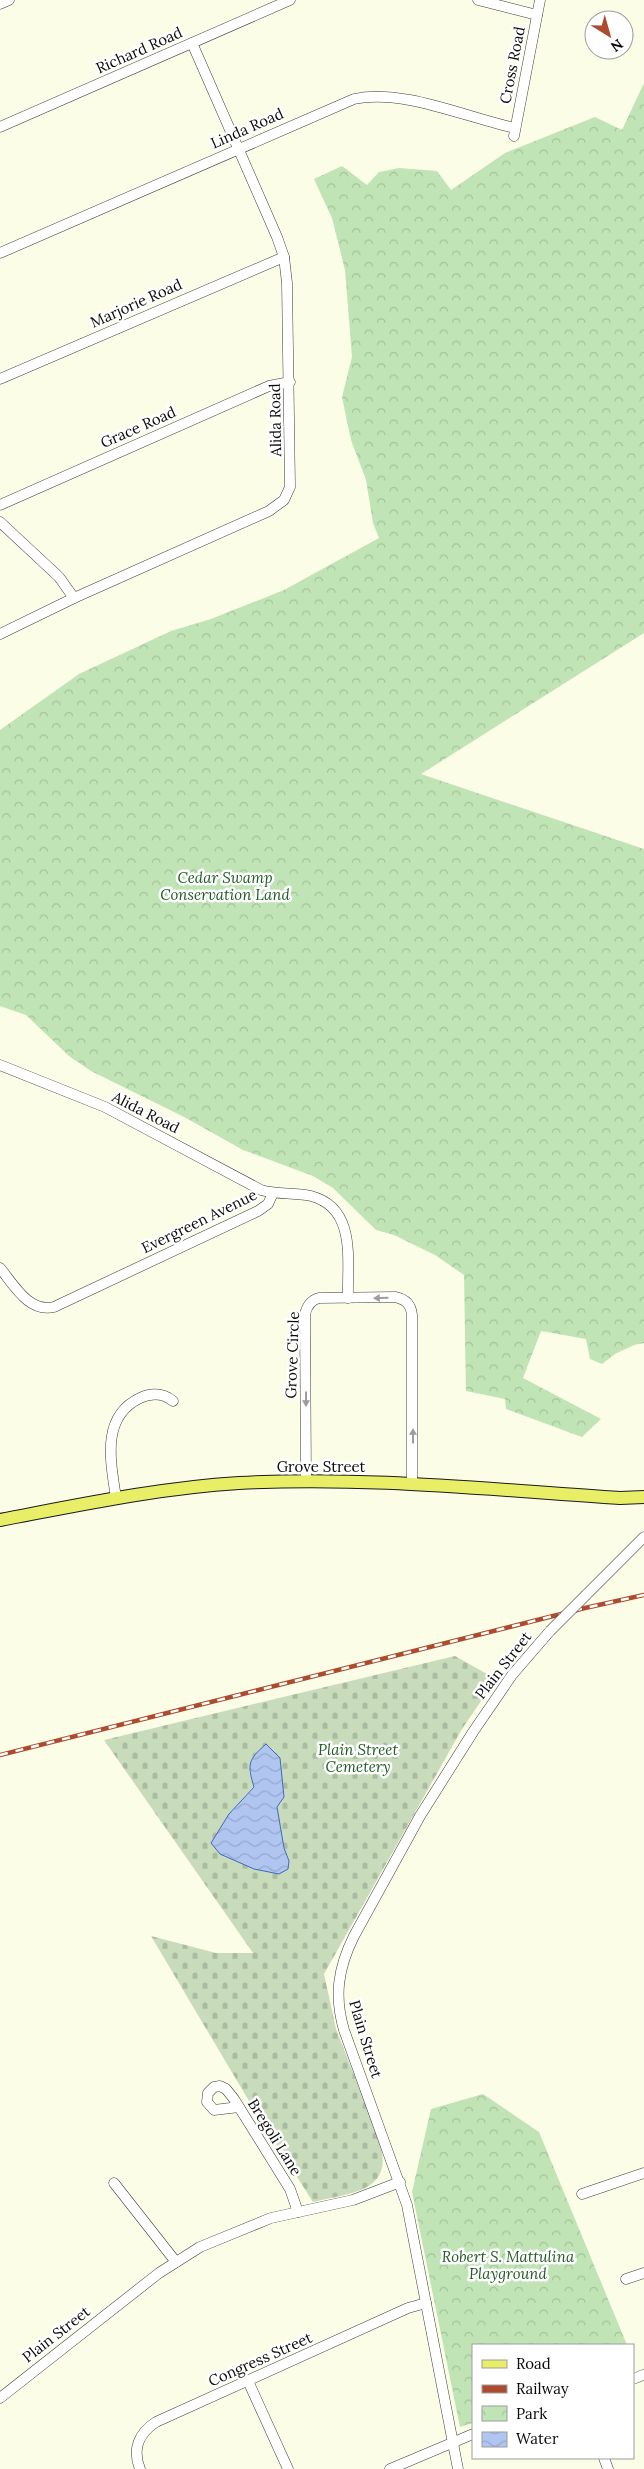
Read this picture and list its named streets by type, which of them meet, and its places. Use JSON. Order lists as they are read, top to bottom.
{
  "streets": {
    "main road": ["Grove Street"],
    "street": [
      "Richard Road",
      "Cross Road",
      "Linda Road",
      "Marjorie Road",
      "Alida Road",
      "Grace Road",
      "Evergreen Avenue",
      "Grove Circle",
      "Plain Street",
      "Bregoli Lane",
      "Congress Street"
    ]
  },
  "crossings": [
    ["Richard Road", "Alida Road"],
    ["Cross Road", "Linda Road"],
    ["Linda Road", "Alida Road"],
    ["Marjorie Road", "Alida Road"],
    ["Alida Road", "Grace Road"],
    ["Alida Road", "Evergreen Avenue"],
    ["Evergreen Avenue", "Grove Circle"],
    ["Grove Circle", "Grove Street"],
    ["Plain Street", "Bregoli Lane"]
  ],
  "parks": ["Cedar Swamp Conservation Land", "Plain Street Cemetery", "Robert S. Mattulina Playground"],
  "legend": [
    "Road",
    "Railway",
    "Park",
    "Water"
  ],
  "north": "bottom right"
}
